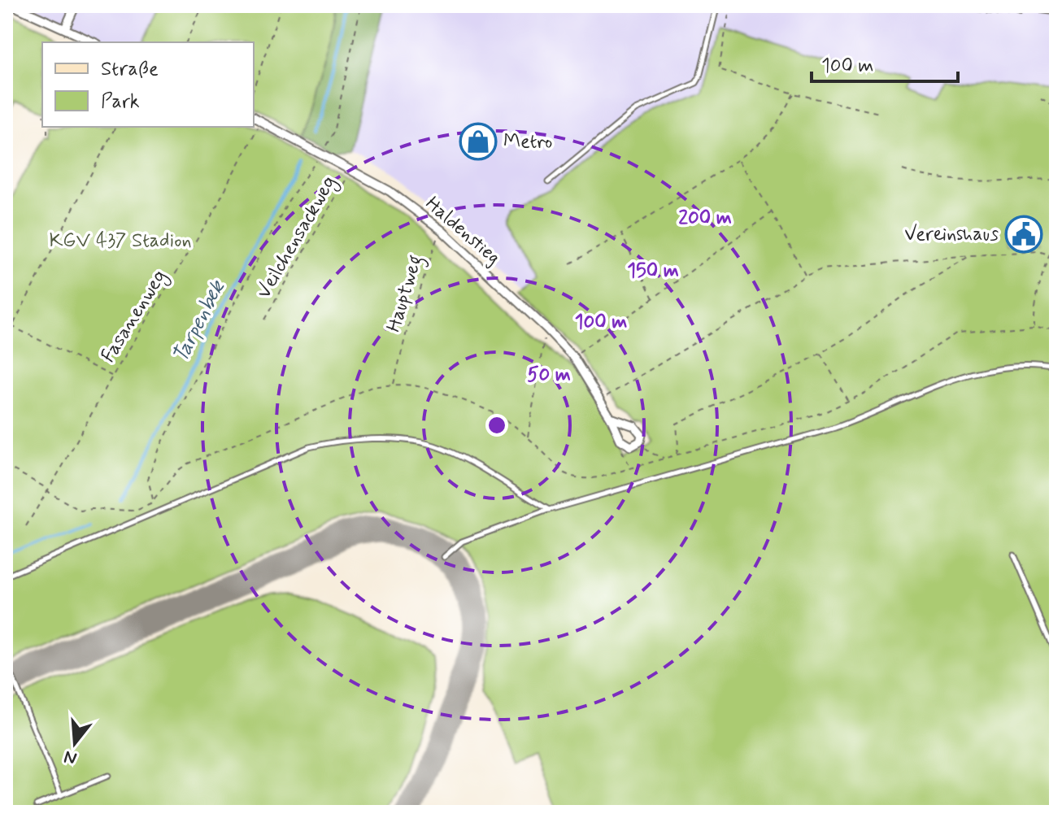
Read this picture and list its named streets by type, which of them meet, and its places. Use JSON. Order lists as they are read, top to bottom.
{
  "streets": {
    "street": ["Haldenstieg"],
    "path": ["Veilchensackweg", "Hauptweg", "Fasanenweg"]
  },
  "crossings": [
    ["Haldenstieg", "Veilchensackweg"],
    ["Haldenstieg", "Hauptweg"],
    ["Haldenstieg", "Fasanenweg"]
  ],
  "water": ["Tarpenbek"],
  "parks": ["KGV 437 Stadion"],
  "places": {
    "shop": ["Metro"],
    "public building": ["Vereinshaus"]
  },
  "legend": ["Straße", "Park"],
  "scale_bar": "100 m",
  "north": "bottom",
  "rings": [
    "200 m",
    "150 m",
    "100 m",
    "50 m"
  ]
}
